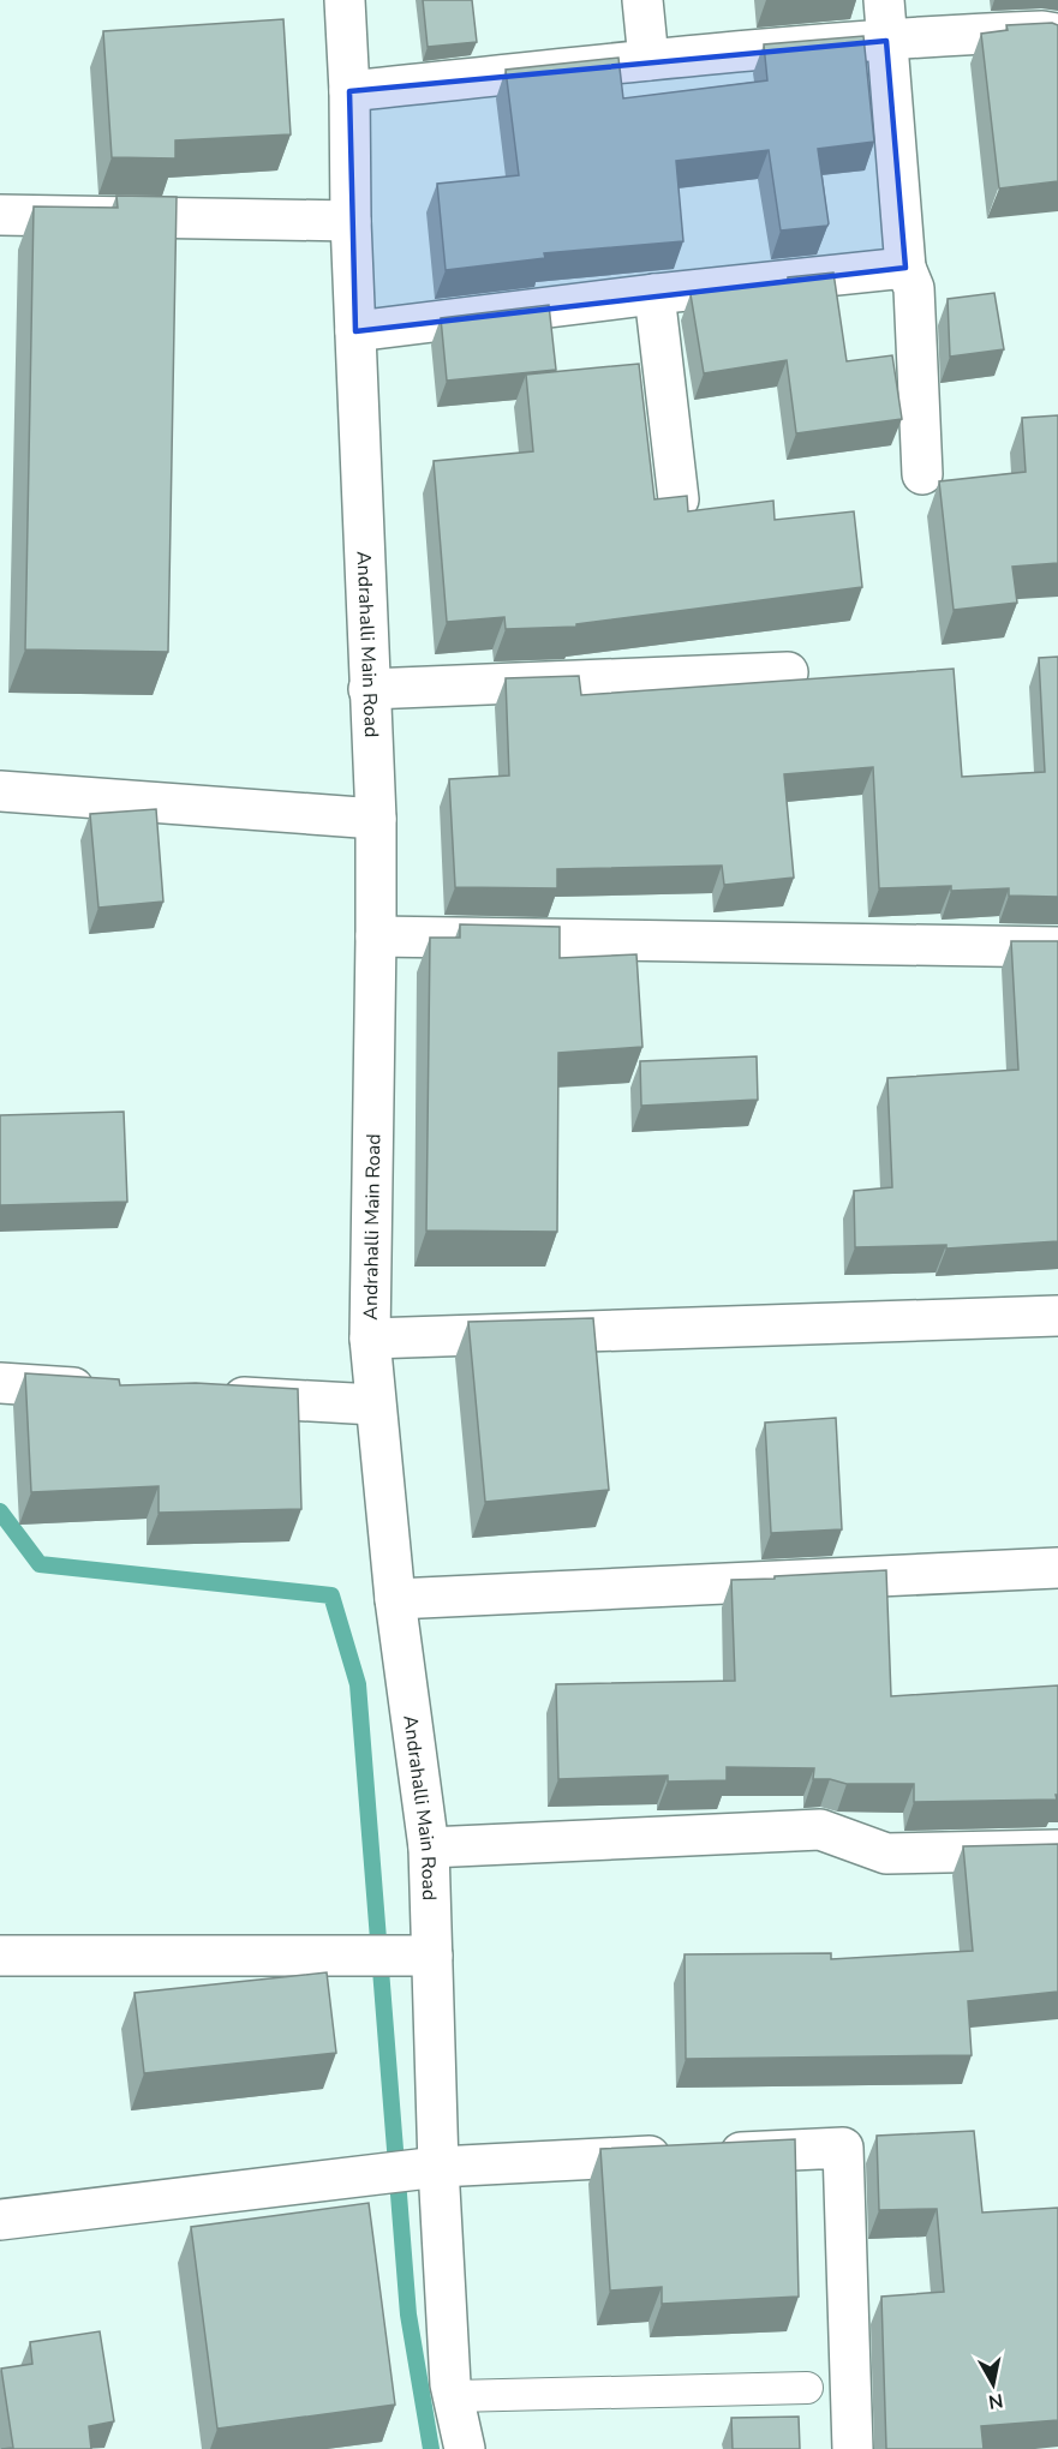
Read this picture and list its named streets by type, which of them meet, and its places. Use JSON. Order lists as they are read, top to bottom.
{
  "streets": {
    "street": ["Andrahalli Main Road"]
  },
  "north": "bottom"
}
